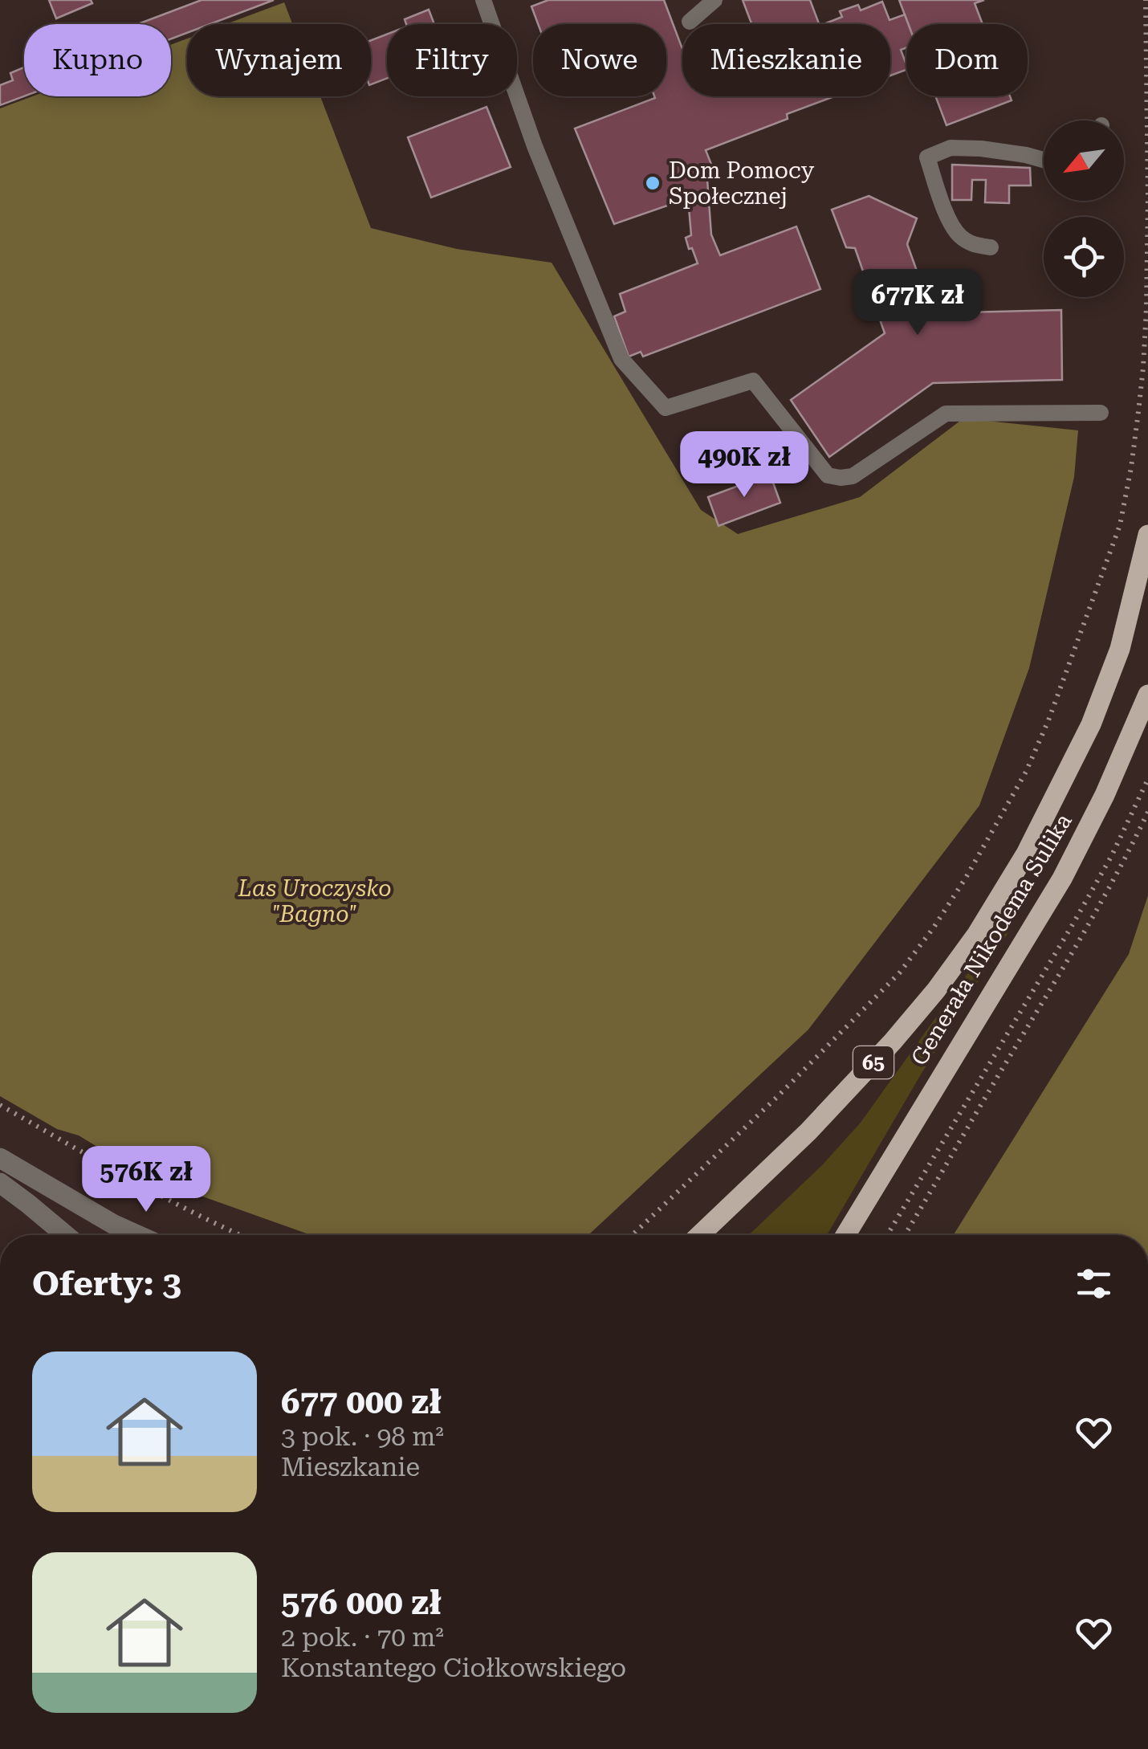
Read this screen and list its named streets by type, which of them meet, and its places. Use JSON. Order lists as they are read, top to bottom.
{
  "streets": {
    "main road": ["Generała Nikodema Sulika", "65"]
  },
  "parks": ["Las Uroczysko \"Bagno\""],
  "places": ["Dom Pomocy Społecznej"],
  "north": "bottom left",
  "page": {
    "chip": [
      "Kupno",
      "Wynajem",
      "Filtry",
      "Nowe",
      "Mieszkanie",
      "Dom"
    ],
    "price": ["677K zł", "490K zł", "576K zł"],
    "heading": "Oferty: 3",
    "list": [
      {
        "name": "677 000 zł",
        "note": "3 pok. · 98 m² · Mieszkanie"
      },
      {
        "name": "576 000 zł",
        "note": "2 pok. · 70 m² · Konstantego Ciołkowskiego"
      }
    ]
  }
}
